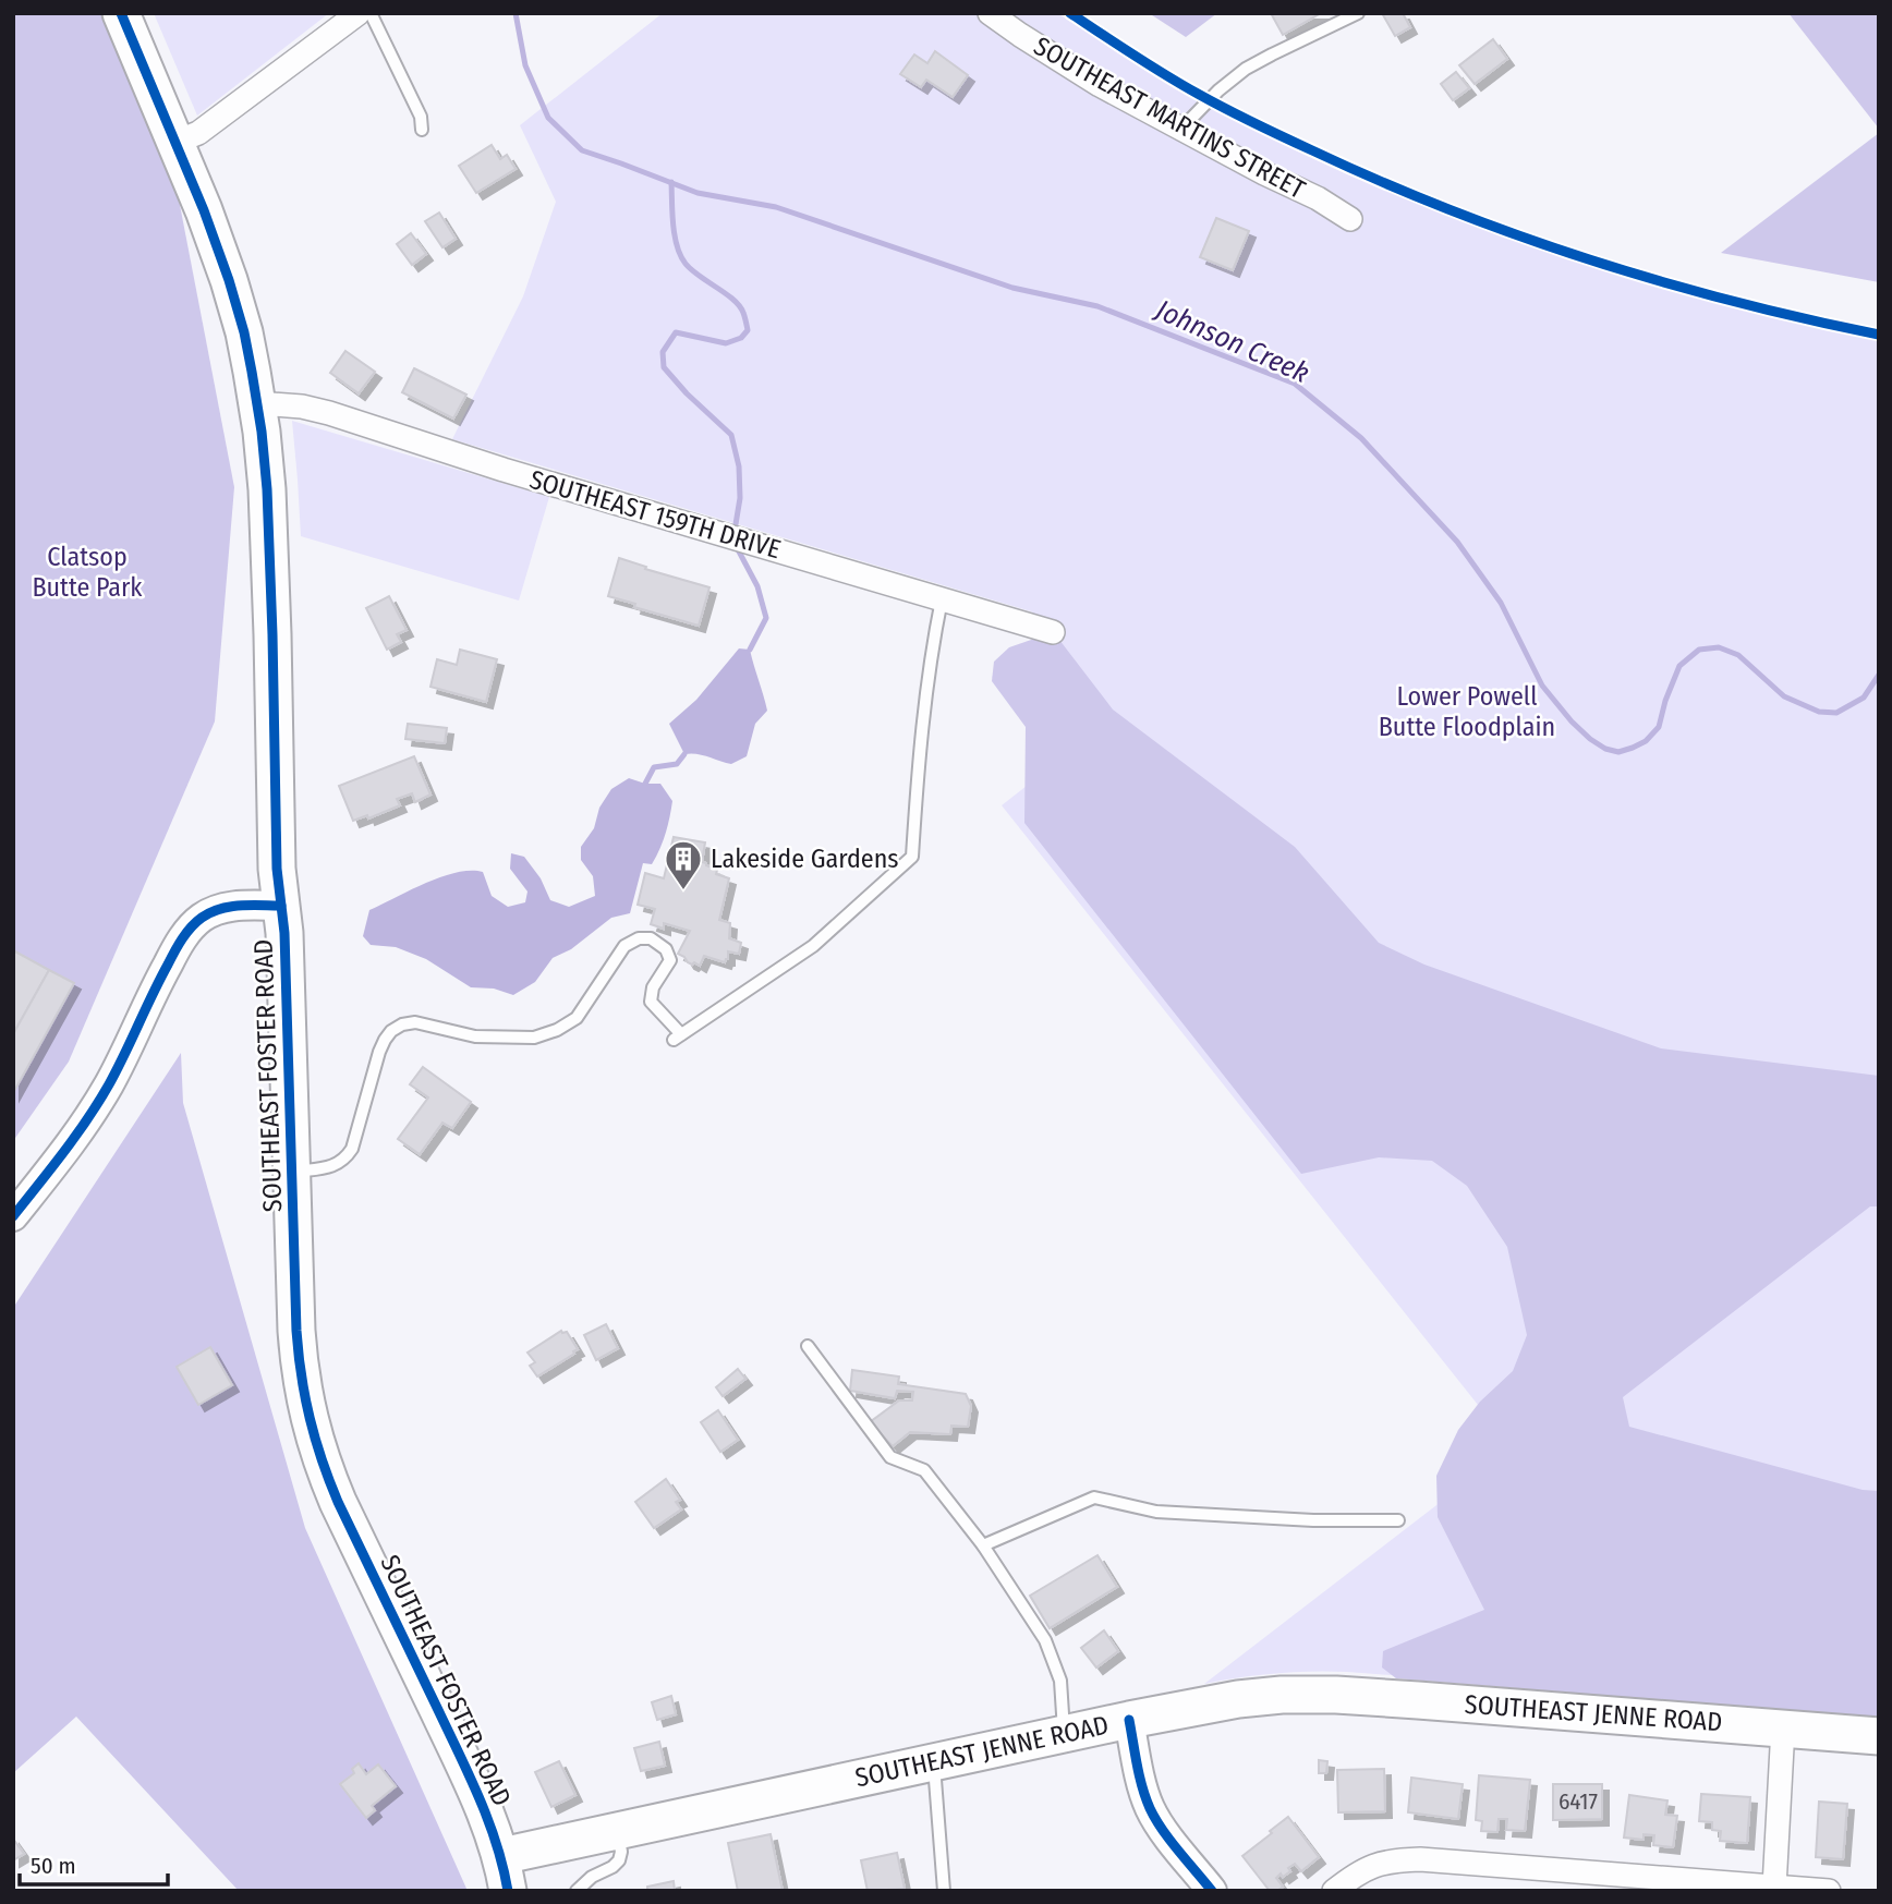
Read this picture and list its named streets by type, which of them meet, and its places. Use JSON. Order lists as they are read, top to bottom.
{
  "streets": {
    "main road": ["SOUTHEAST FOSTER ROAD", "SOUTHEAST JENNE ROAD"],
    "street": ["SOUTHEAST MARTINS STREET", "SOUTHEAST 159TH DRIVE"]
  },
  "crossings": [
    ["SOUTHEAST 159TH DRIVE", "SOUTHEAST FOSTER ROAD"],
    ["SOUTHEAST FOSTER ROAD", "SOUTHEAST JENNE ROAD"]
  ],
  "water": ["Johnson Creek"],
  "parks": ["Clatsop Butte Park", "Lower Powell Butte Floodplain"],
  "places": {
    "building": ["Lakeside Gardens"]
  },
  "house_numbers": ["6417"],
  "scale_bar": "50 m"
}
